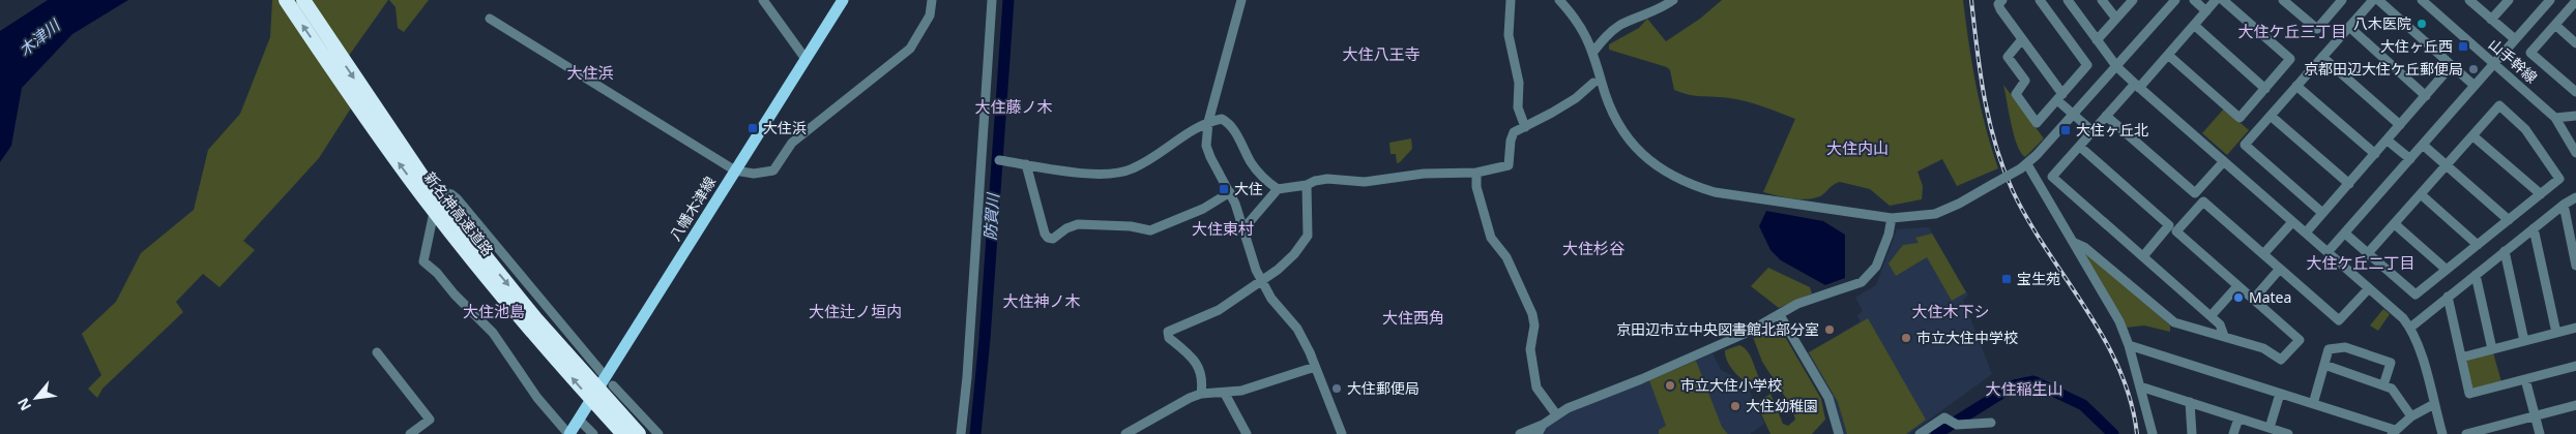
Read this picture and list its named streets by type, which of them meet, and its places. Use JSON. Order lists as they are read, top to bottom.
{
  "streets": {
    "highway": ["新名神高速道路"],
    "main road": ["八幡木津線"],
    "street": ["山手幹線"]
  },
  "districts": [
    "大住ケ丘三丁目",
    "大住八王寺",
    "大住浜",
    "大住藤ノ木",
    "大住内山",
    "大住東村",
    "大住杉谷",
    "大住ケ丘二丁目",
    "大住神ノ木",
    "大住池島",
    "大住辻ノ垣内",
    "大住木下シ",
    "大住西角",
    "大住稲生山"
  ],
  "water": ["木津川", "防賀川"],
  "places": {
    "other": [
      "八木医院",
      "京都田辺大住ケ丘郵便局",
      "Matea",
      "京田辺市立中央図書館北部分室",
      "市立大住中学校",
      "市立大住小学校",
      "大住郵便局",
      "大住幼稚園"
    ],
    "transit": [
      "大住ヶ丘西",
      "大住浜",
      "大住ヶ丘北",
      "大住",
      "宝生苑"
    ]
  },
  "north": "bottom left"
}
